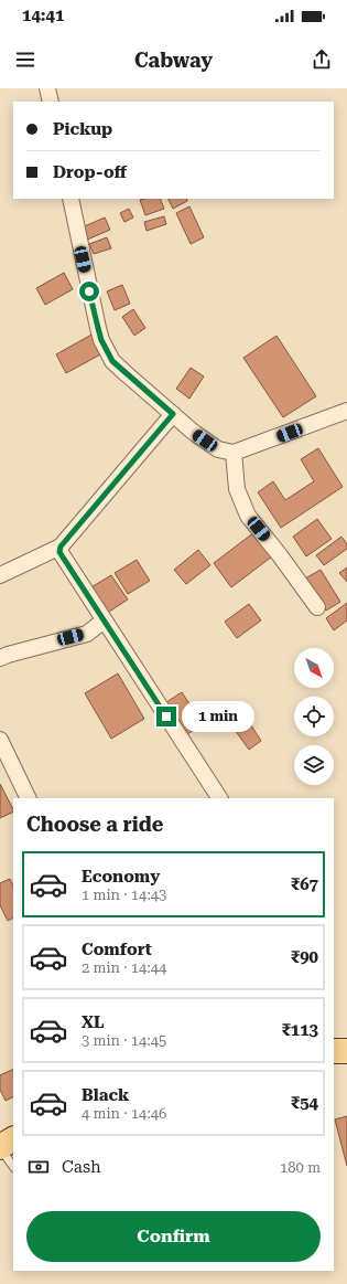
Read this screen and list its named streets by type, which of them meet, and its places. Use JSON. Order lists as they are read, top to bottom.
{
  "north": "bottom right",
  "page": {
    "status": "14:41",
    "header": "Cabway",
    "banner": ["Pickup", "Drop-off"],
    "bubble": "1 min",
    "heading": "Choose a ride",
    "list": [
      {
        "name": "Economy",
        "note": "1 min · 14:43",
        "value": "₹67"
      },
      {
        "name": "Comfort",
        "note": "2 min · 14:44",
        "value": "₹90"
      },
      {
        "name": "XL",
        "note": "3 min · 14:45",
        "value": "₹113"
      },
      {
        "name": "Black",
        "note": "4 min · 14:46",
        "value": "₹54"
      }
    ],
    "pay": ["Cash", "180 m"],
    "buttons": "Confirm"
  }
}
